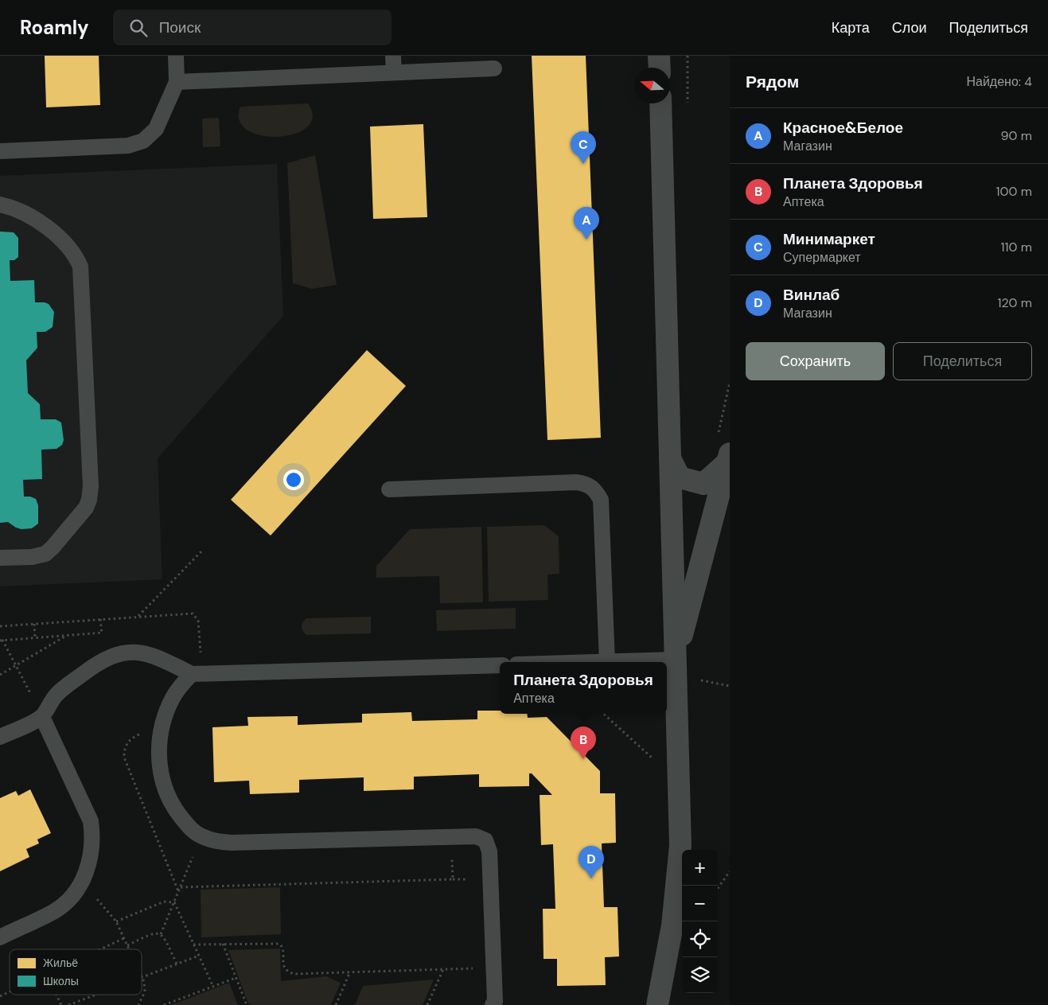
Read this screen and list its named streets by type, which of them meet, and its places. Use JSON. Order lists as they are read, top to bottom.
{
  "legend": ["Жильё", "Школы"],
  "north": "left",
  "page": {
    "header": "Roamly",
    "search": "Поиск",
    "nav": ["Карта", "Слои", "Поделиться"],
    "heading": ["Рядом", "Найдено: 4"],
    "list": [
      {
        "mark": "A",
        "name": "Красное&Белое",
        "note": "Магазин",
        "value": "90 m"
      },
      {
        "mark": "B",
        "name": "Планета Здоровья",
        "note": "Аптека",
        "value": "100 m"
      },
      {
        "mark": "C",
        "name": "Минимаркет",
        "note": "Супермаркет",
        "value": "110 m"
      },
      {
        "mark": "D",
        "name": "Винлаб",
        "note": "Магазин",
        "value": "120 m"
      }
    ],
    "pins": [
      "C",
      "A",
      "B",
      "D"
    ],
    "buttons": ["Сохранить", "Поделиться"],
    "popup": ["Планета Здоровья", "Аптека"],
    "map_buttons": ["+", "−"]
  }
}
